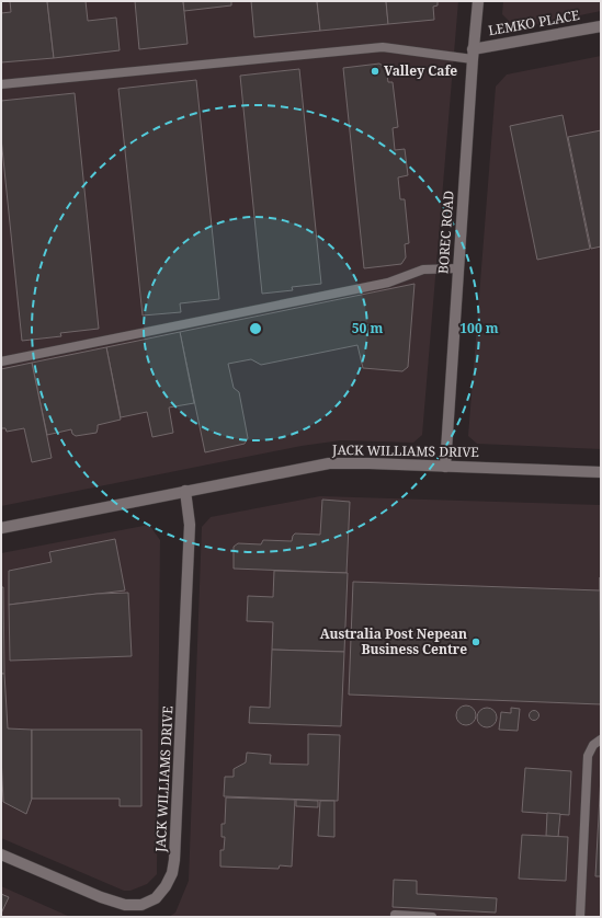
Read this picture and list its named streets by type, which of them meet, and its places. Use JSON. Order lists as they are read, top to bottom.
{
  "streets": {
    "street": ["LEMKO PLACE", "BOREC ROAD", "JACK WILLIAMS DRIVE"]
  },
  "crossings": [
    ["LEMKO PLACE", "BOREC ROAD"],
    ["BOREC ROAD", "JACK WILLIAMS DRIVE"]
  ],
  "places": ["Valley Cafe", "Australia Post Nepean Business Centre"],
  "rings": ["50 m", "100 m"]
}
